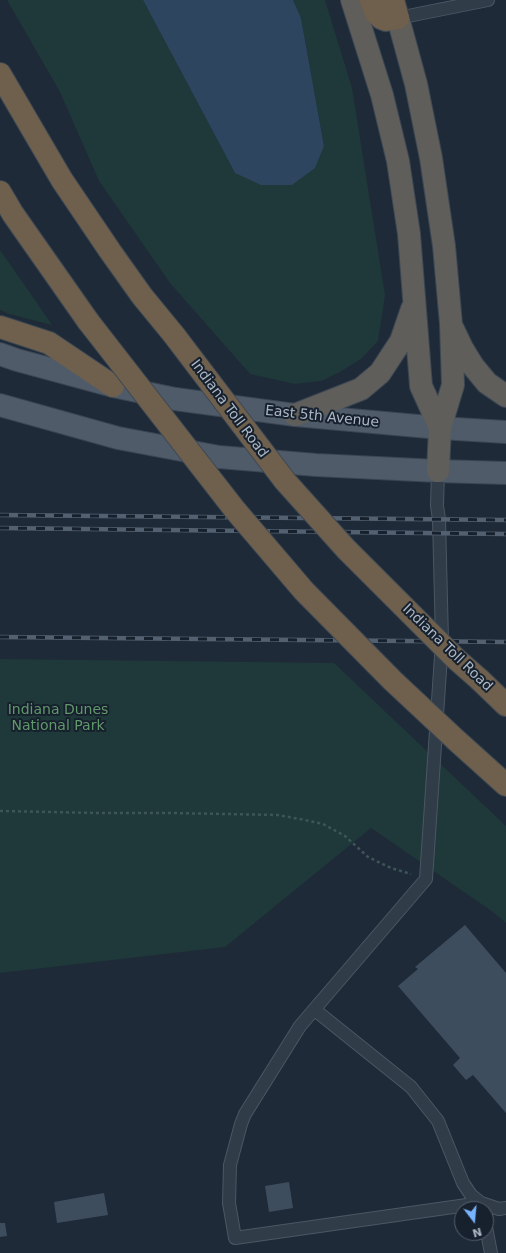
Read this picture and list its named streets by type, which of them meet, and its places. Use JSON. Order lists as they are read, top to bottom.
{
  "streets": {
    "highway": ["Indiana Toll Road"],
    "main road": ["East 5th Avenue"]
  },
  "parks": ["Indiana Dunes National Park"],
  "north": "bottom"
}
